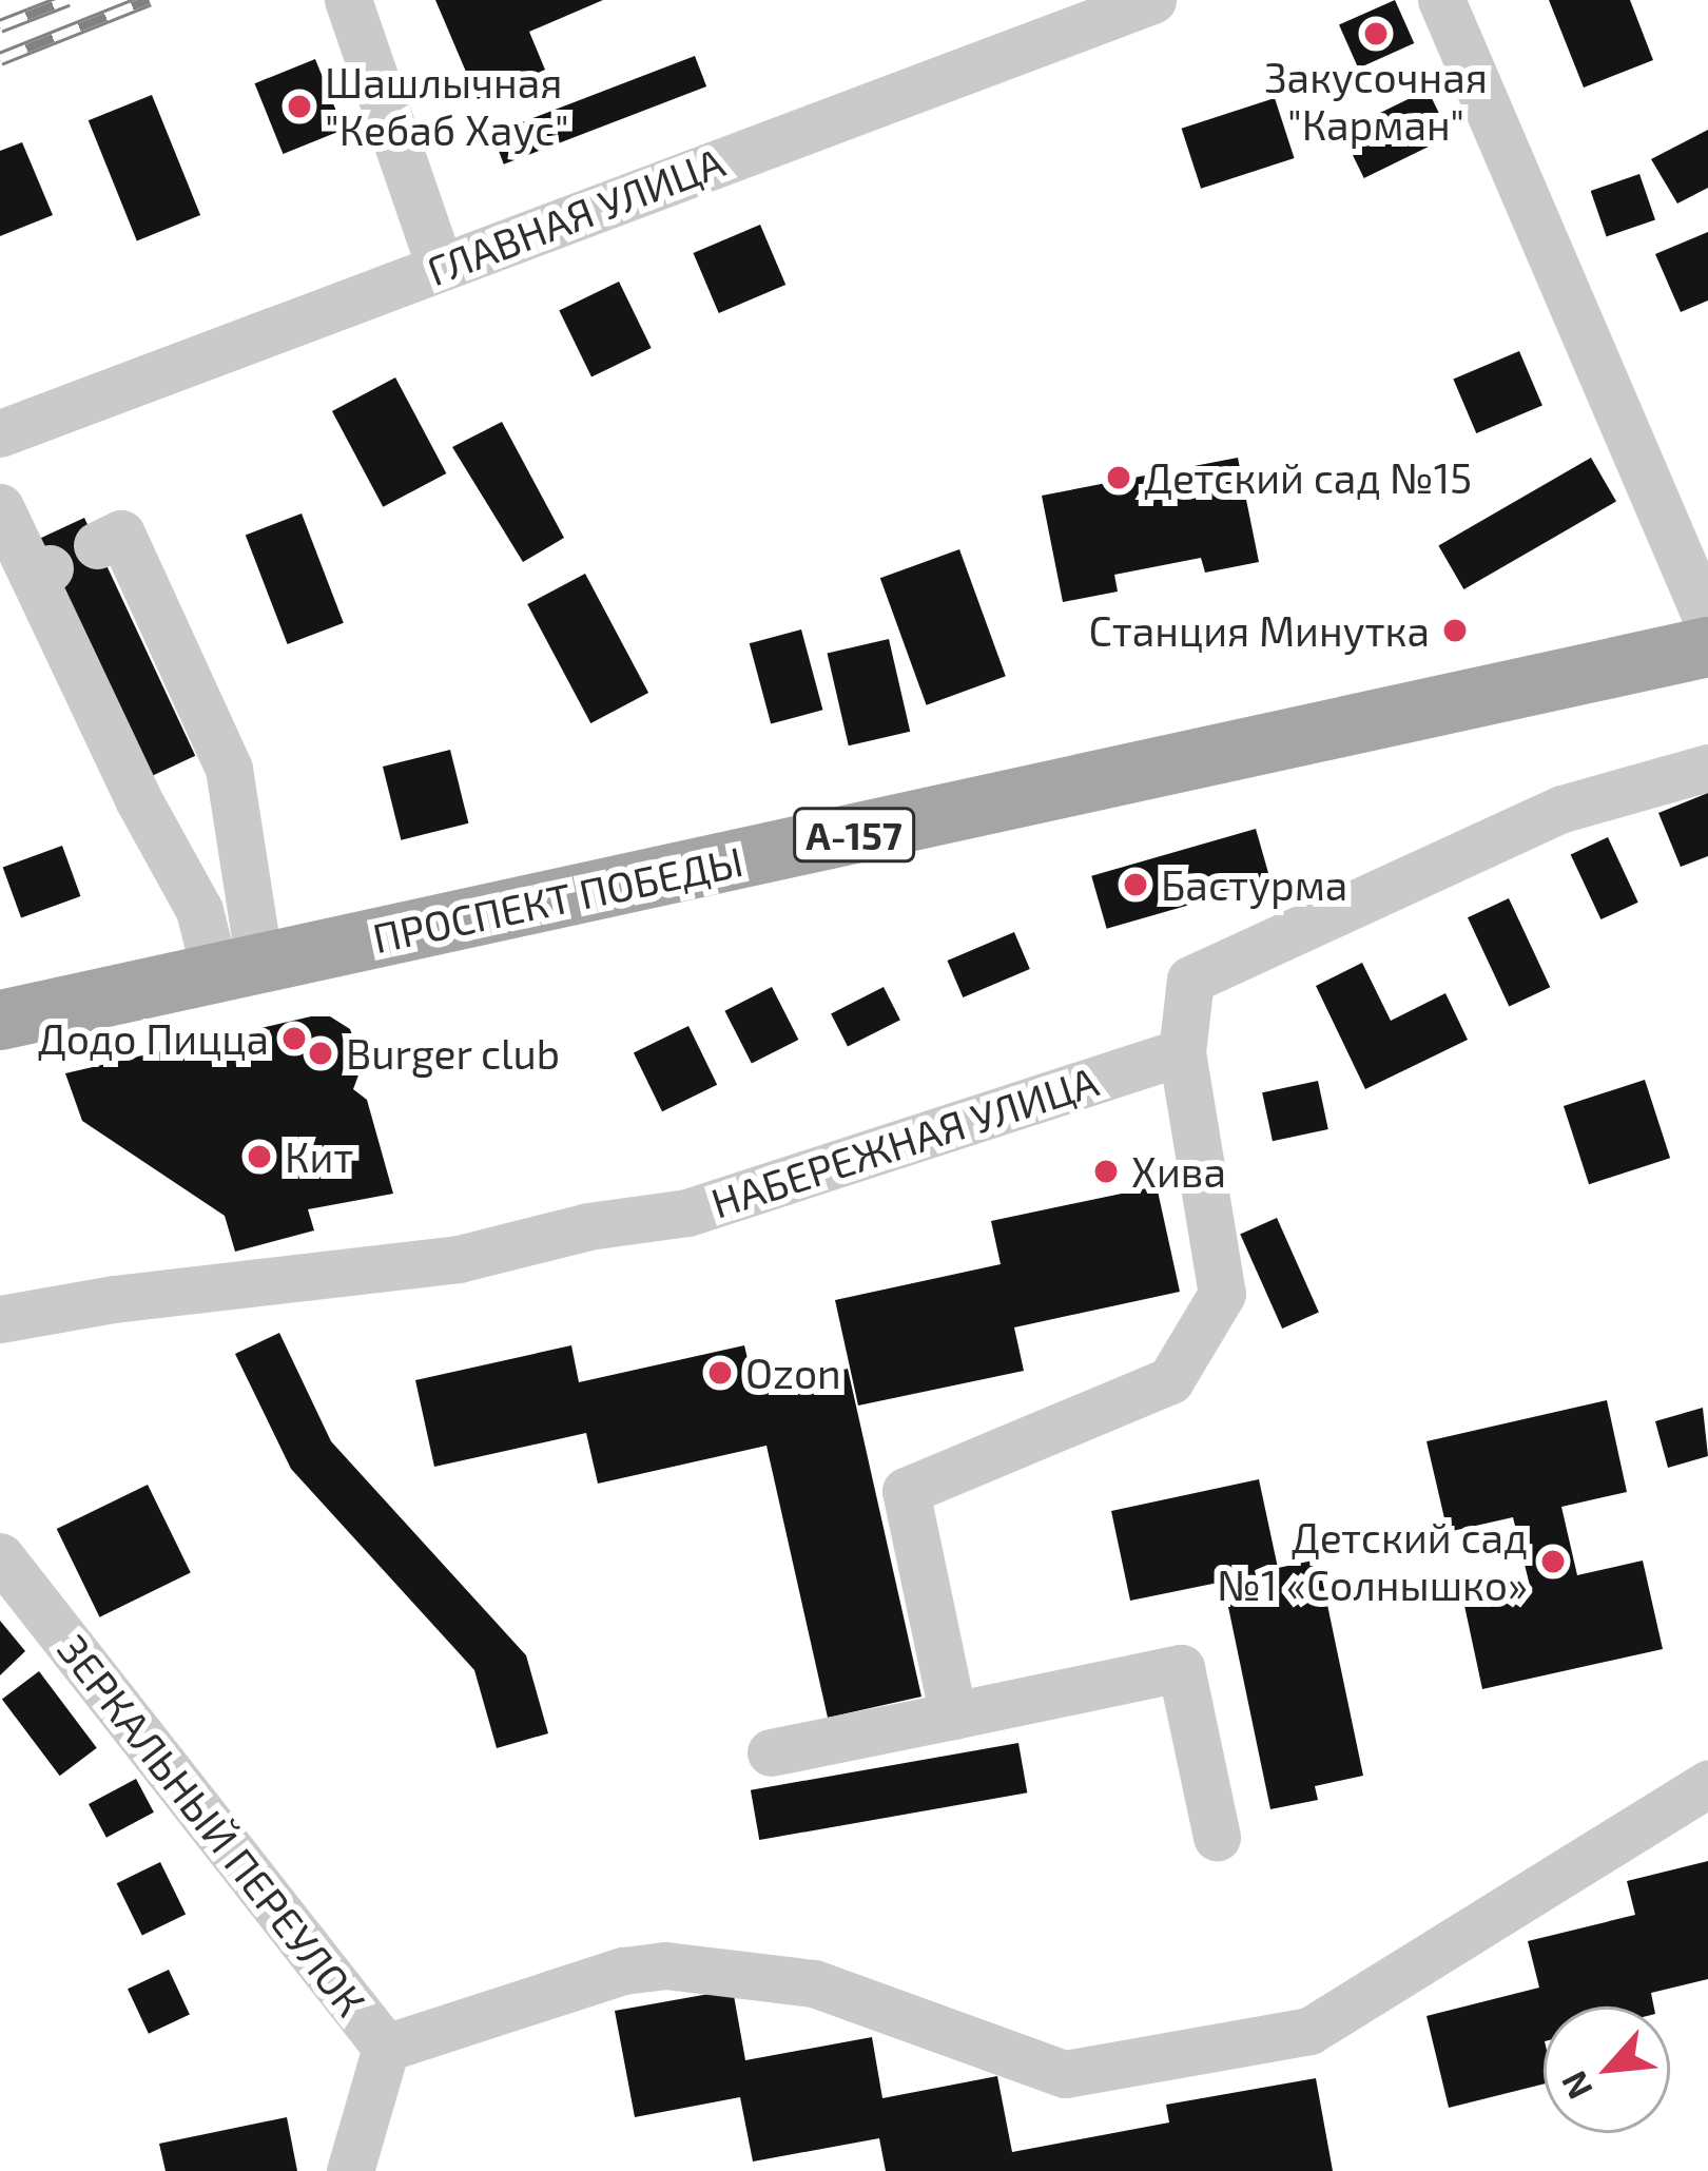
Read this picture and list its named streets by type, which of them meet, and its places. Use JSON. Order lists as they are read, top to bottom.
{
  "streets": {
    "main road": ["А-157", "ПРОСПЕКТ ПОБЕДЫ"],
    "street": ["ГЛАВНАЯ УЛИЦА", "НАБЕРЕЖНАЯ УЛИЦА", "ЗЕРКАЛЬНЫЙ ПЕРЕУЛОК"]
  },
  "places": [
    "Закусочная \"Карман\"",
    "Шашлычная \"Кебаб Хаус\"",
    "Детский сад №15",
    "Станция Минутка",
    "Бастурма",
    "Додо Пицца",
    "Burger club",
    "Кит",
    "Хива",
    "Ozon",
    "Детский сад №1 «Солнышко»"
  ],
  "north": "bottom left"
}
